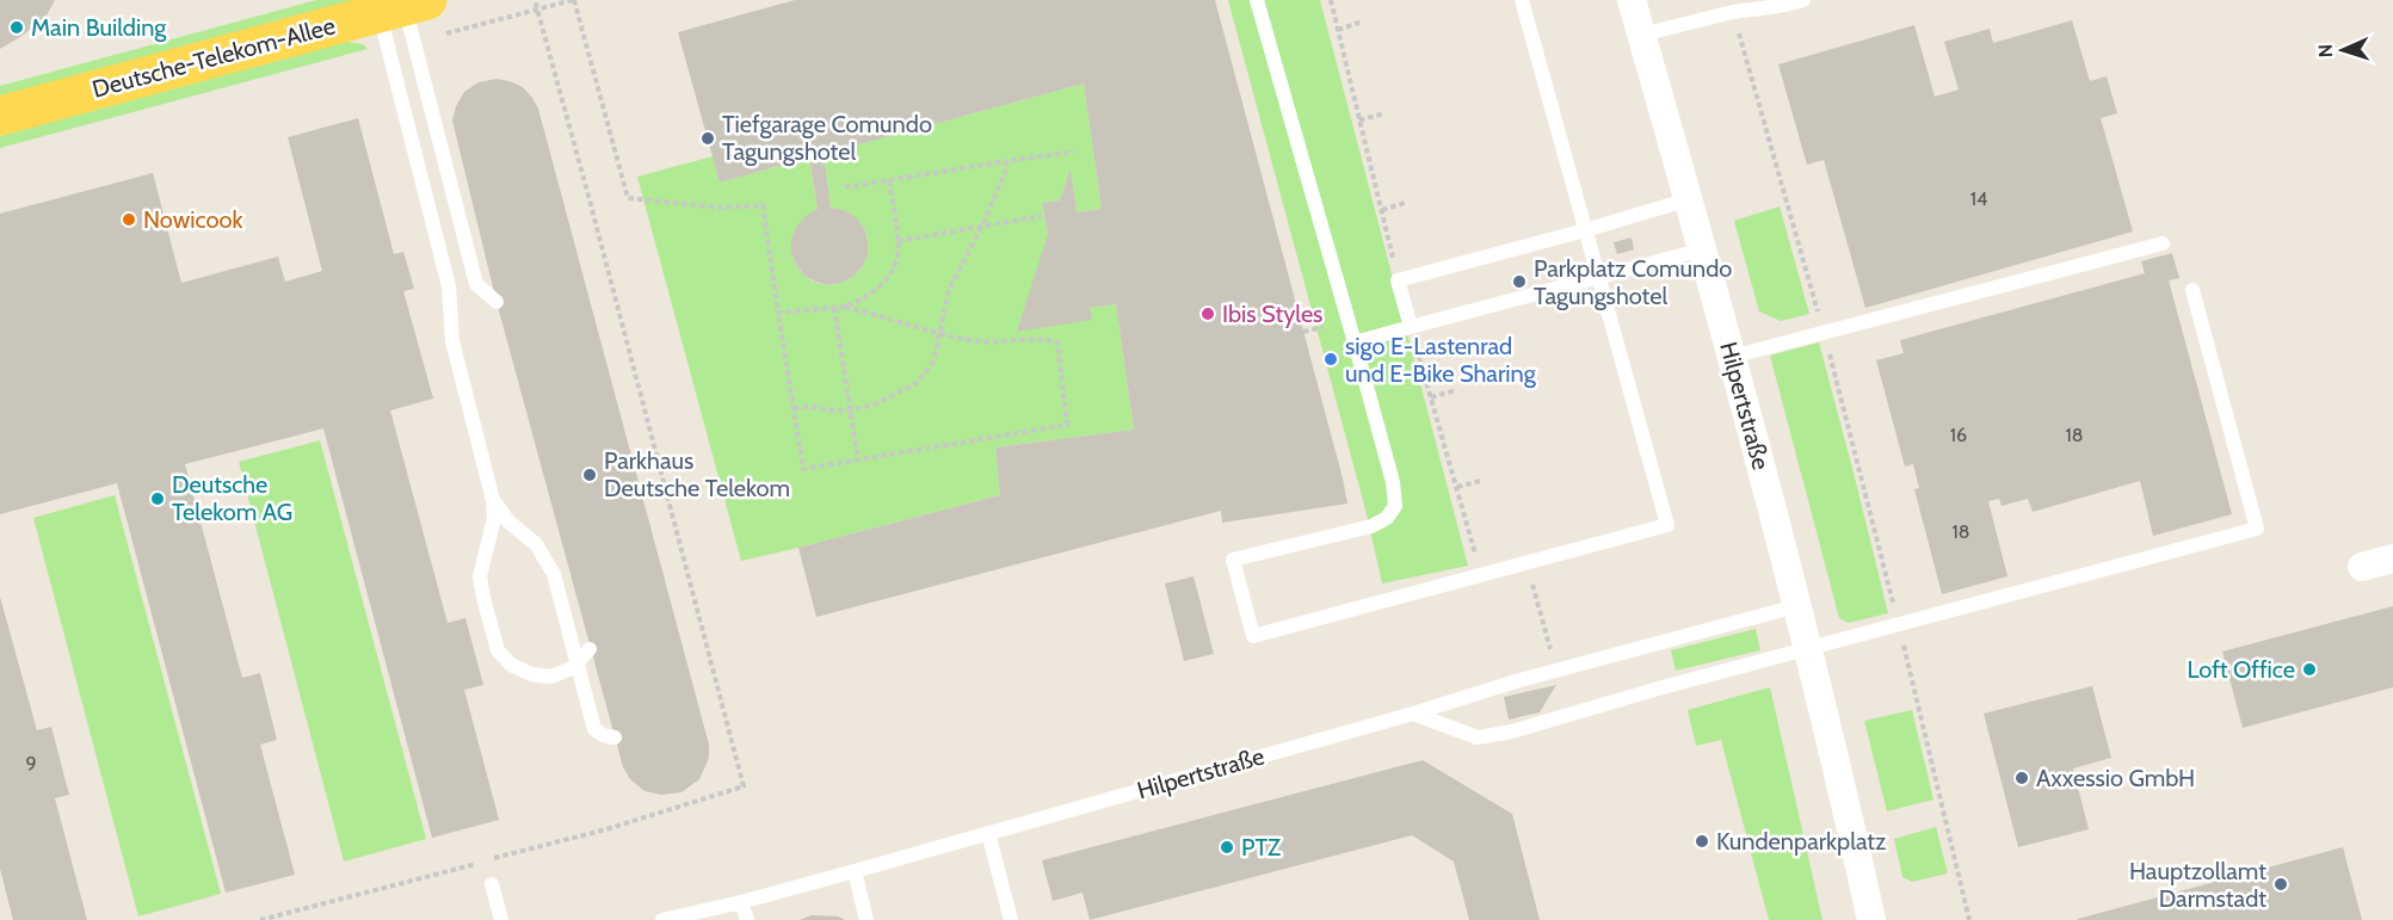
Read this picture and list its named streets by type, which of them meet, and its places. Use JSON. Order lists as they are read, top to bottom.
{
  "streets": {
    "main road": ["Deutsche-Telekom-Allee"],
    "street": ["Hilpertstraße"]
  },
  "places": [
    "Main Building",
    "Tiefgarage Comundo Tagungshotel",
    "Nowicook",
    "Parkplatz Comundo Tagungshotel",
    "Ibis Styles",
    "sigo E-Lastenrad und E-Bike Sharing",
    "Parkhaus Deutsche Telekom",
    "Deutsche Telekom AG",
    "Loft Office",
    "Axxessio GmbH",
    "Kundenparkplatz",
    "PTZ",
    "Hauptzollamt Darmstadt"
  ],
  "house_numbers": [
    "14",
    "16",
    "18",
    "18",
    "9"
  ],
  "north": "left"
}
